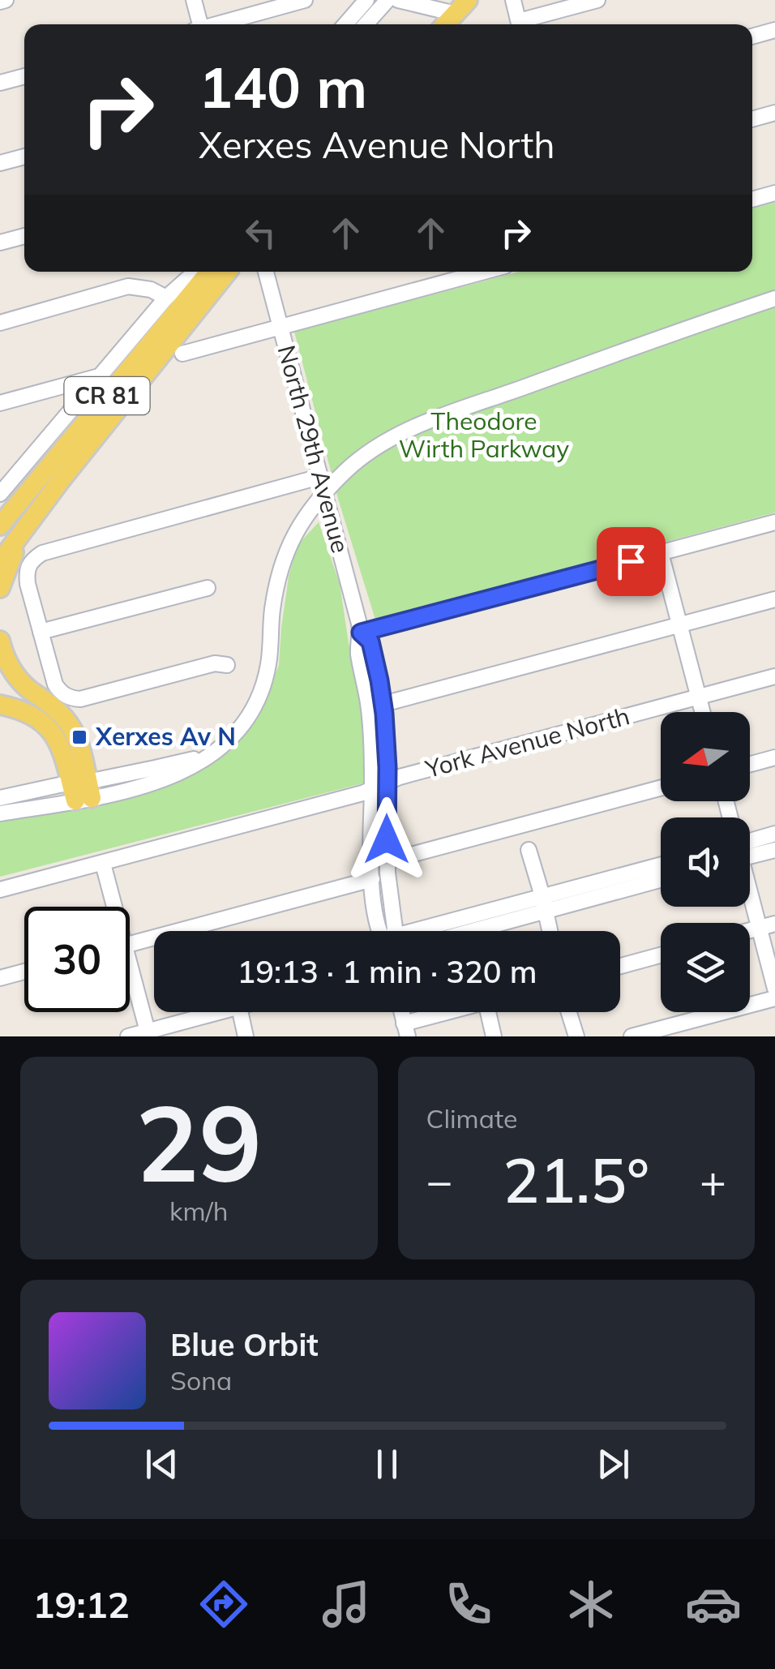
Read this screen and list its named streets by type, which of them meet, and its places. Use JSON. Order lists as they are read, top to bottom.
{
  "streets": {
    "main road": ["CR 81"],
    "street": ["North 29th Avenue", "York Avenue North"]
  },
  "parks": ["Theodore Wirth Parkway"],
  "places": {
    "transit": ["Xerxes Av N"]
  },
  "north": "left",
  "page": {
    "turn": ["140 m", "Xerxes Avenue North"],
    "limit": "30",
    "trip": "19:13 · 1 min · 320 m",
    "tile": [
      ["29", "km/h"],
      "Climate"
    ],
    "heat": ["−", "21.5°", "+"],
    "song": ["Blue Orbit", "Sona"],
    "tabs": "19:12"
  }
}
